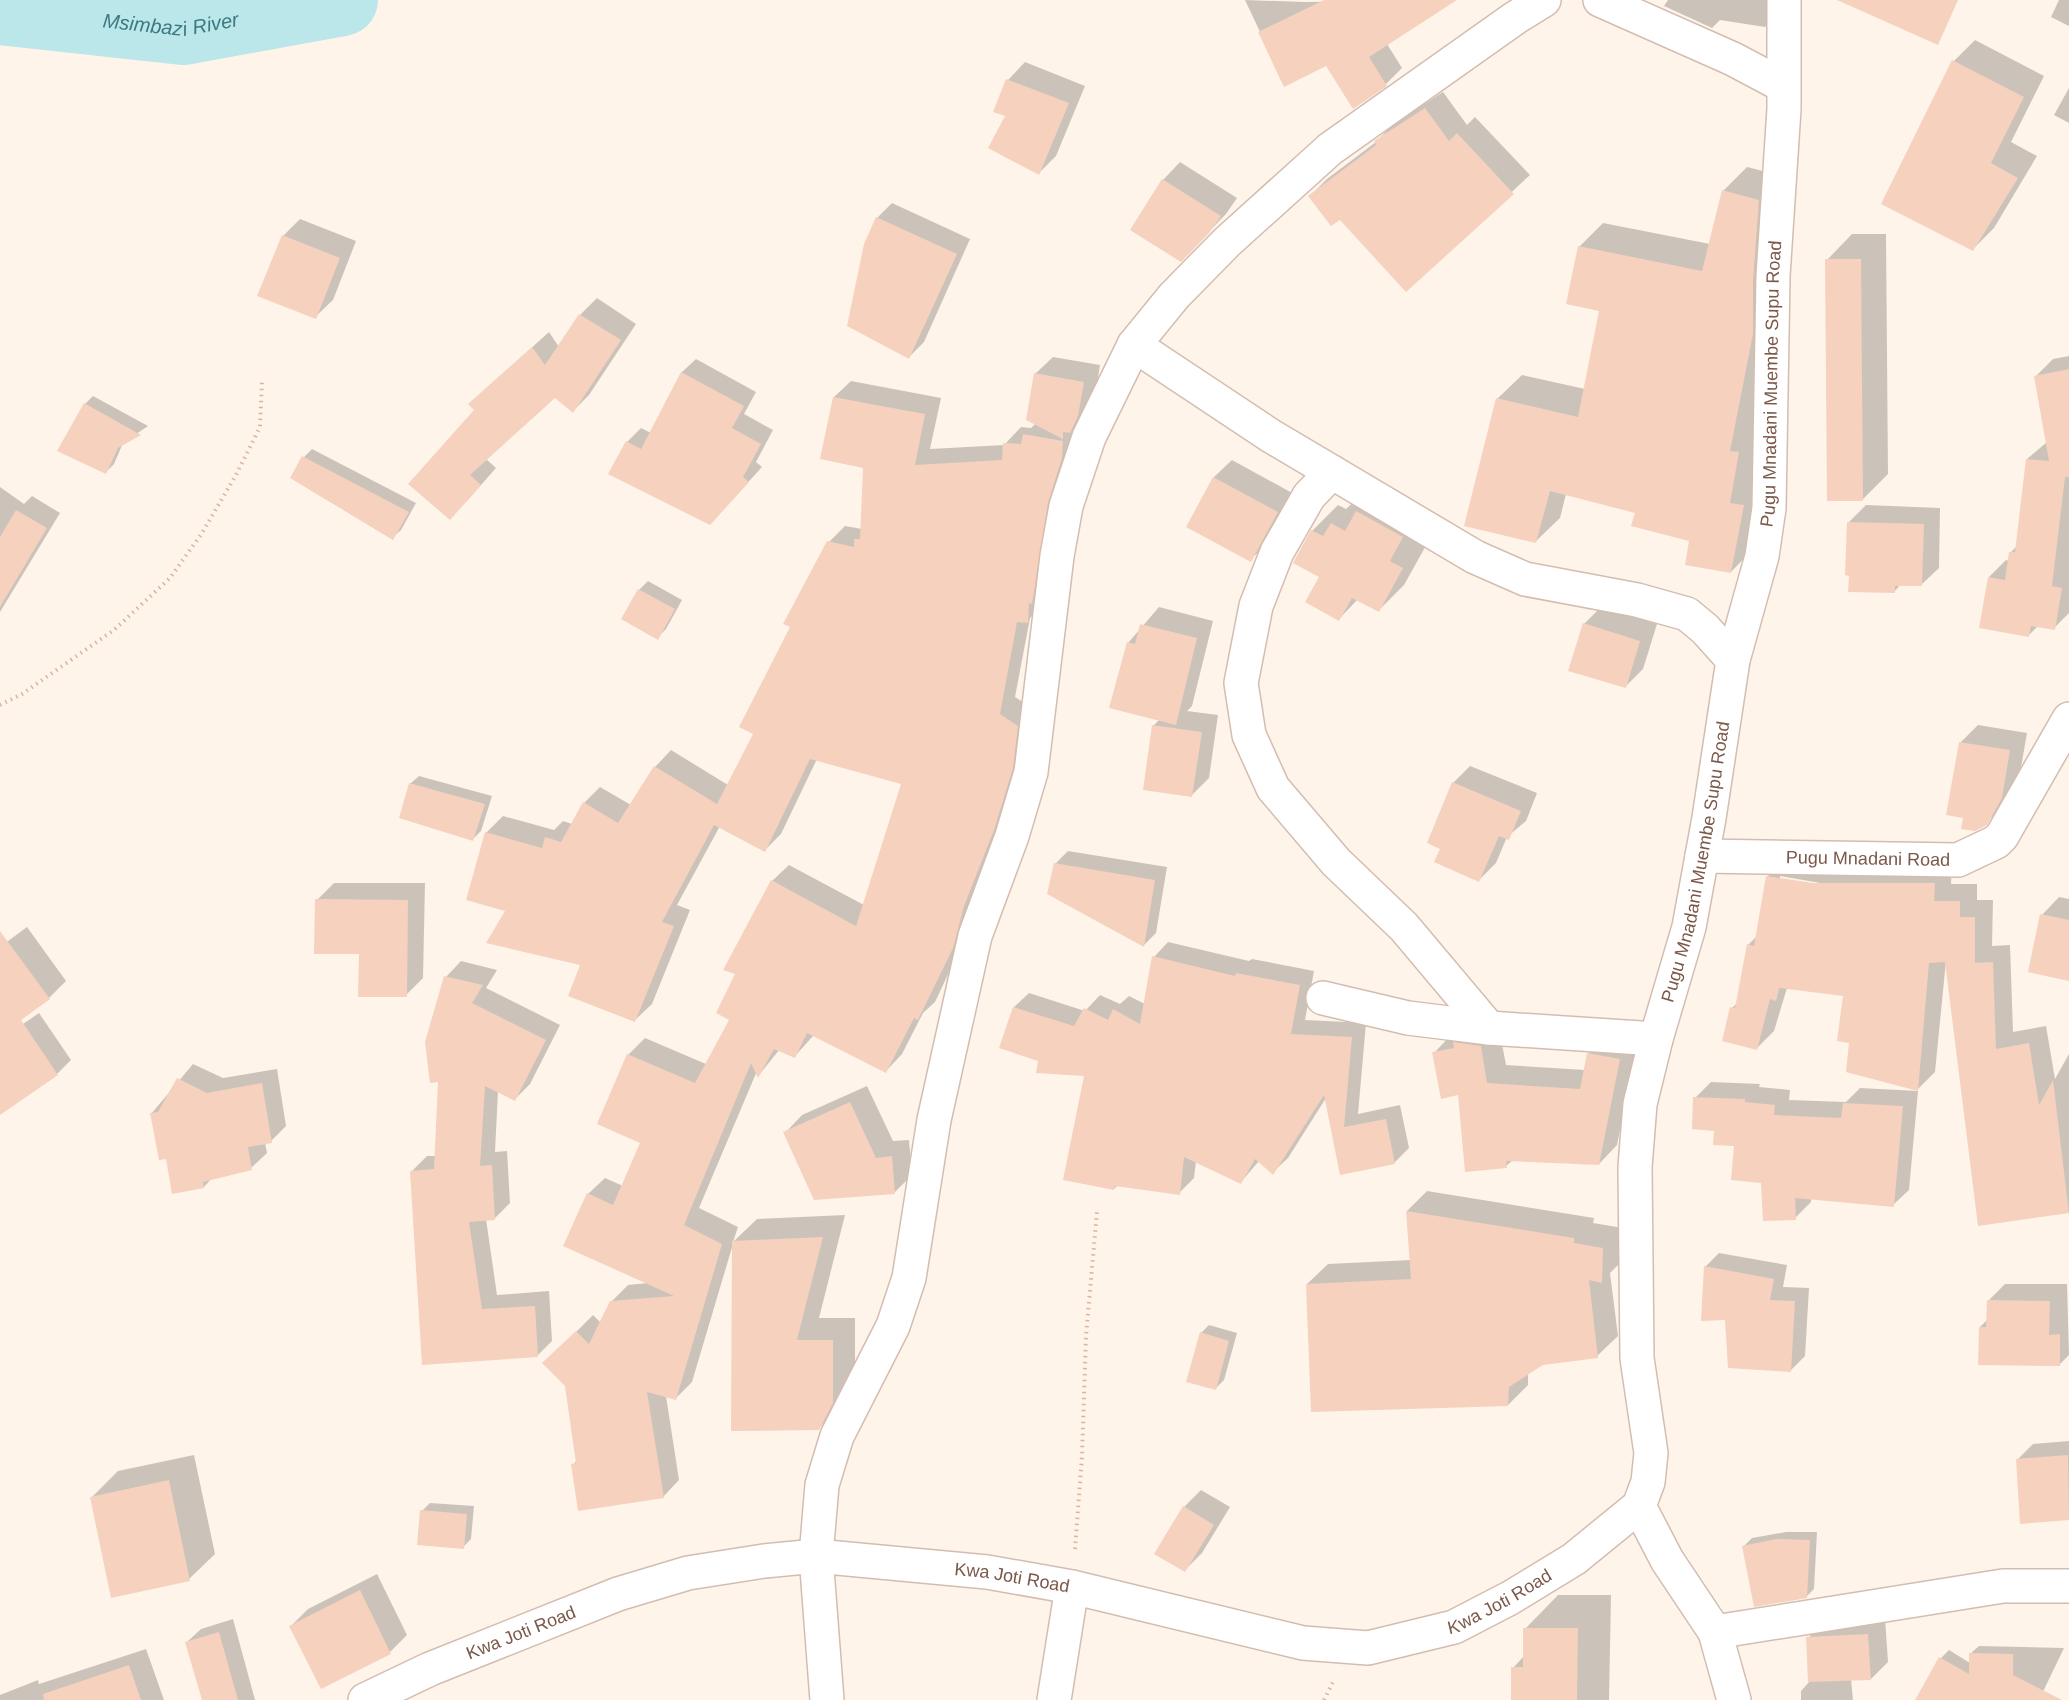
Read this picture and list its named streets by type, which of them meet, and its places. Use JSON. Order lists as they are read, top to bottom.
{
  "streets": {
    "street": ["Pugu Mnadani Muembe Supu Road", "Pugu Mnadani Road", "Kwa Joti Road"]
  },
  "crossings": [
    ["Pugu Mnadani Muembe Supu Road", "Pugu Mnadani Road"],
    ["Pugu Mnadani Muembe Supu Road", "Kwa Joti Road"]
  ],
  "water": ["Msimbazi River"]
}
